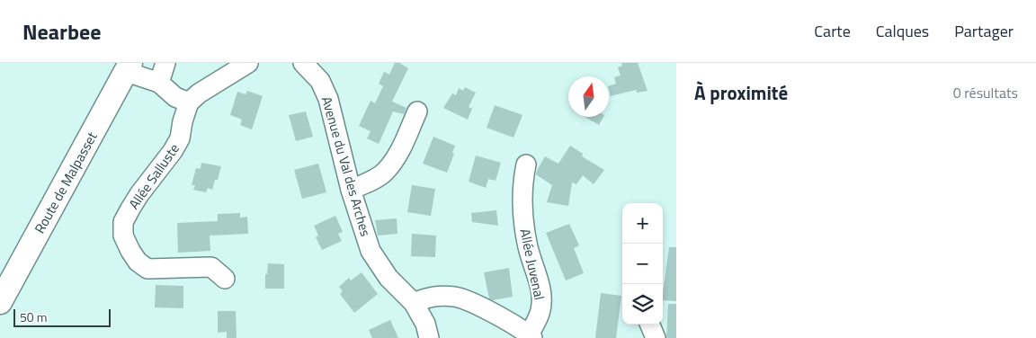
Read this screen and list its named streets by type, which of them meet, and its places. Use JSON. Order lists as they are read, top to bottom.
{
  "streets": {
    "main road": ["Route de Malpasset"],
    "street": ["Avenue du Val des Arches", "Allée Salluste", "Allée Juvenal"]
  },
  "scale_bar": "50 m",
  "north": "top",
  "page": {
    "header": "Nearbee",
    "nav": ["Carte", "Calques", "Partager"],
    "heading": ["À proximité", "0 résultats"],
    "map_buttons": ["+", "−"],
    "scale": "50 m"
  }
}
